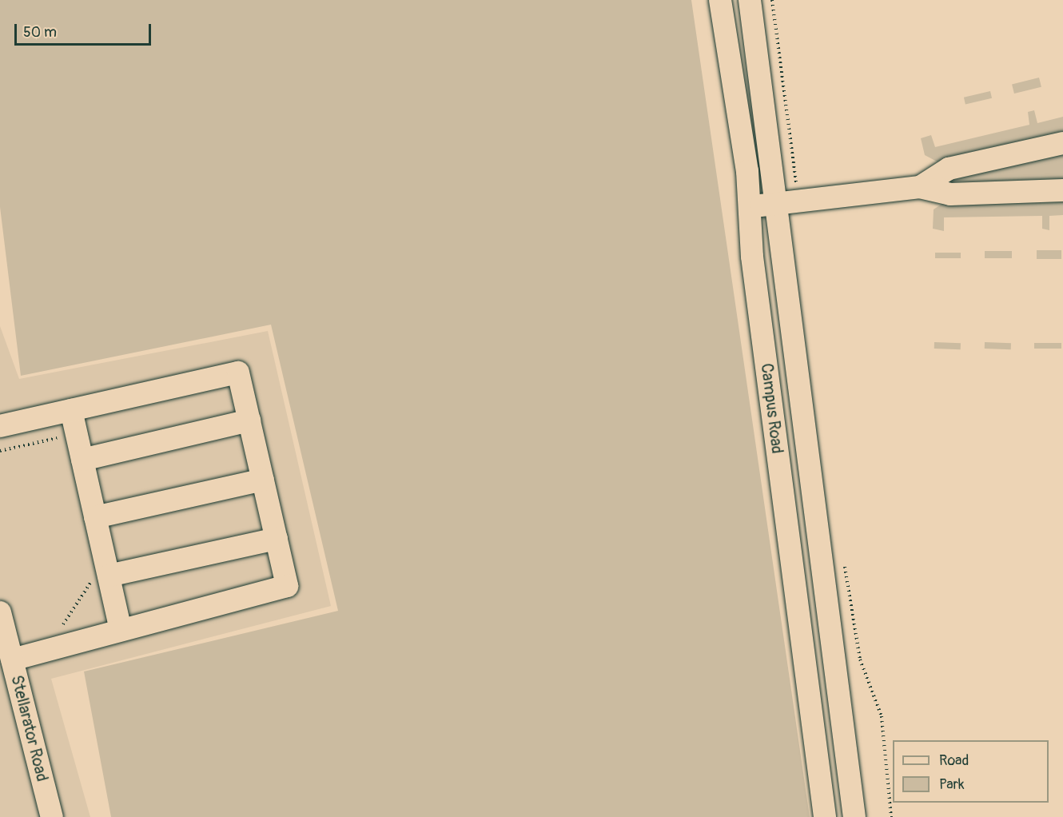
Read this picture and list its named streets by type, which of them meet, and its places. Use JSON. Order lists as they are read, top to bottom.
{
  "streets": {
    "street": ["Campus Road", "Stellarator Road"]
  },
  "legend": ["Road", "Park"],
  "scale_bar": "50 m"
}
